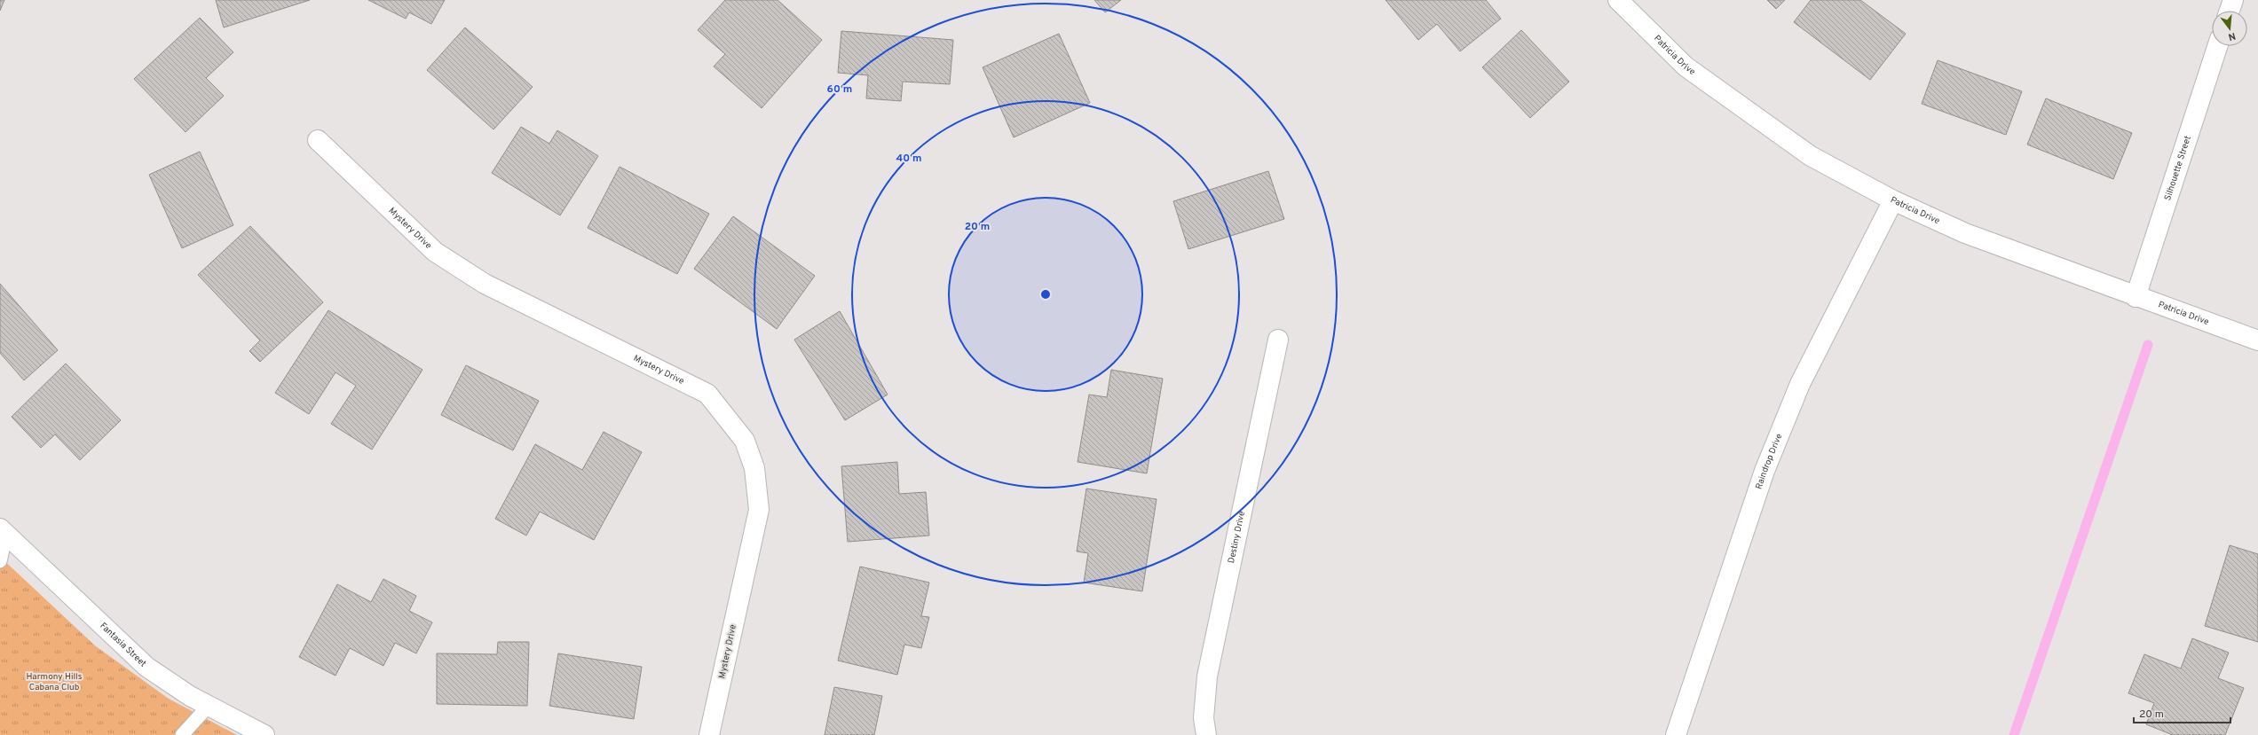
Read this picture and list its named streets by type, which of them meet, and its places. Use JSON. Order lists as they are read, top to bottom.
{
  "streets": {
    "street": [
      "Patricia Drive",
      "Silhouette Street",
      "Mystery Drive",
      "Raindrop Drive",
      "Destiny Drive",
      "Fantasia Street"
    ]
  },
  "crossings": [
    ["Patricia Drive", "Silhouette Street"],
    ["Patricia Drive", "Raindrop Drive"]
  ],
  "parks": ["Harmony Hills Cabana Club"],
  "scale_bar": "20 m",
  "north": "bottom",
  "rings": ["60 m", "40 m", "20 m"]
}
